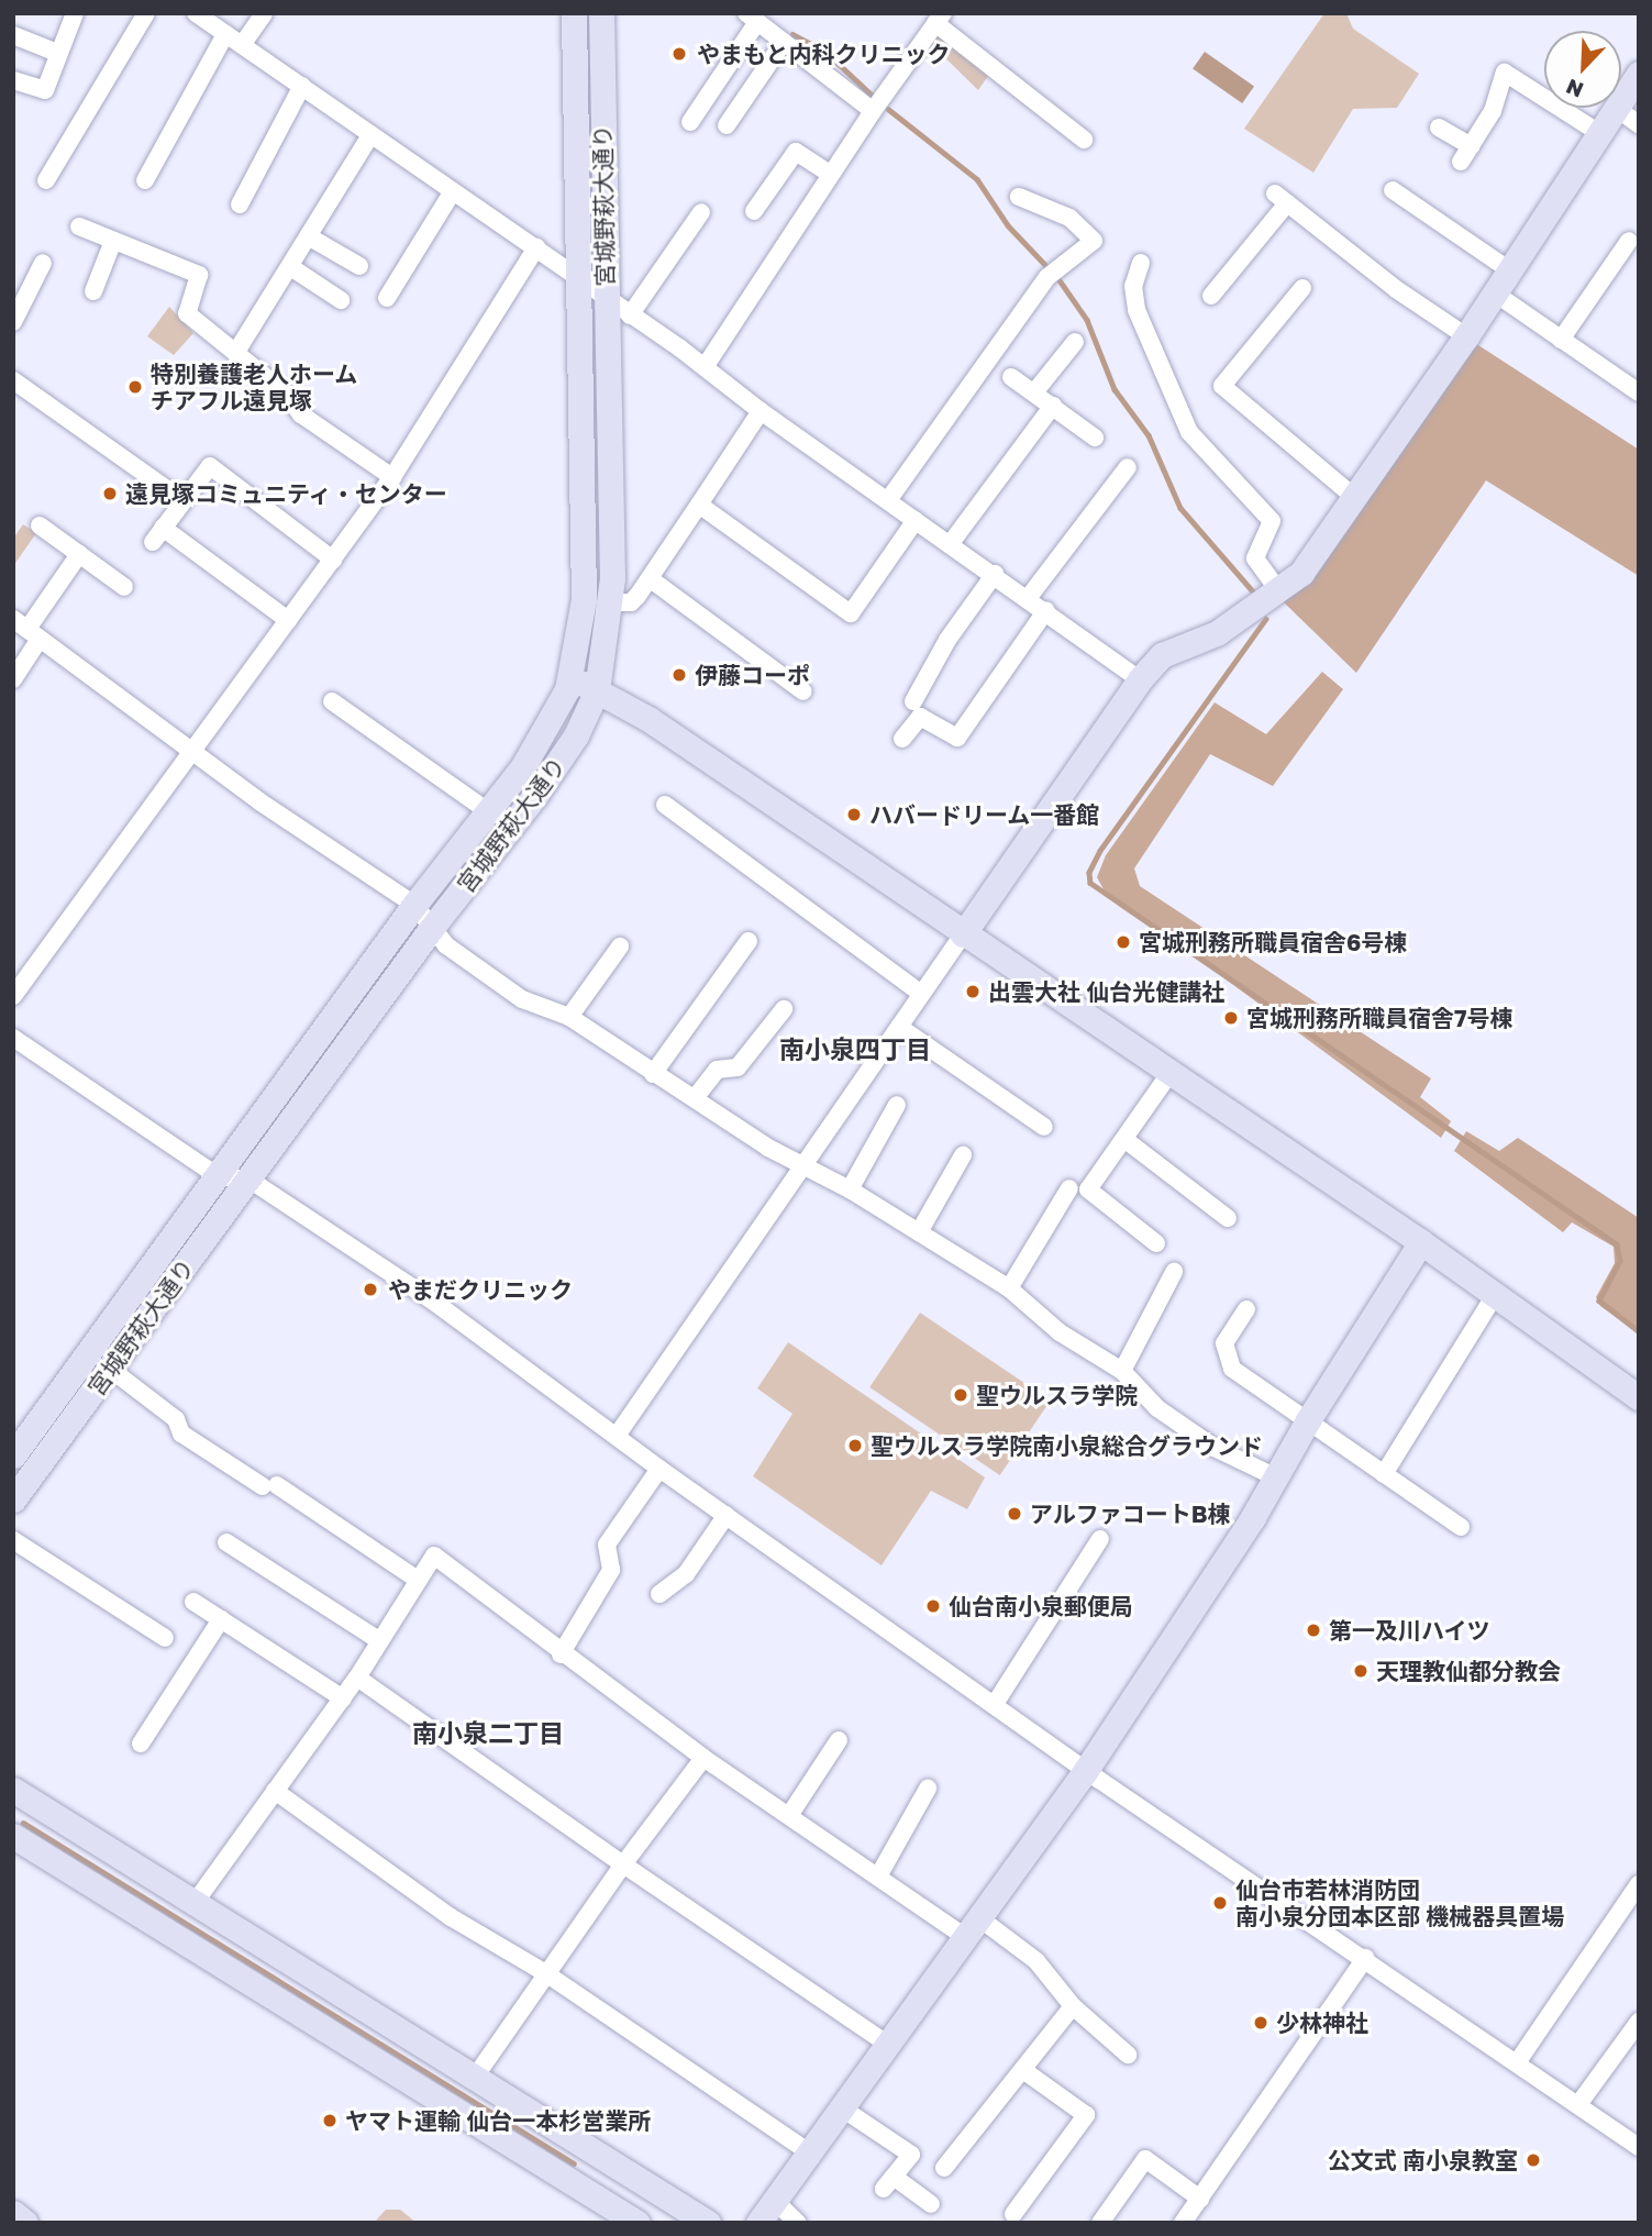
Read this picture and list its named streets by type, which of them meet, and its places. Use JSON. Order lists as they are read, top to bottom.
{
  "streets": {
    "street": ["宮城野萩大通り"]
  },
  "districts": ["南小泉四丁目", "南小泉二丁目"],
  "places": [
    "やまもと内科クリニック",
    "特別養護老人ホーム チアフル遠見塚",
    "遠見塚コミュニティ・センター",
    "伊藤コーポ",
    "ハバードリーム一番館",
    "宮城刑務所職員宿舎6号棟",
    "出雲大社 仙台光健講社",
    "宮城刑務所職員宿舎7号棟",
    "やまだクリニック",
    "聖ウルスラ学院",
    "聖ウルスラ学院南小泉総合グラウンド",
    "アルファコートB棟",
    "仙台南小泉郵便局",
    "第一及川ハイツ",
    "天理教仙都分教会",
    "仙台市若林消防団 南小泉分団本区部 機械器具置場",
    "少林神社",
    "ヤマト運輸 仙台一本杉営業所",
    "公文式 南小泉教室"
  ],
  "north": "bottom left"
}
